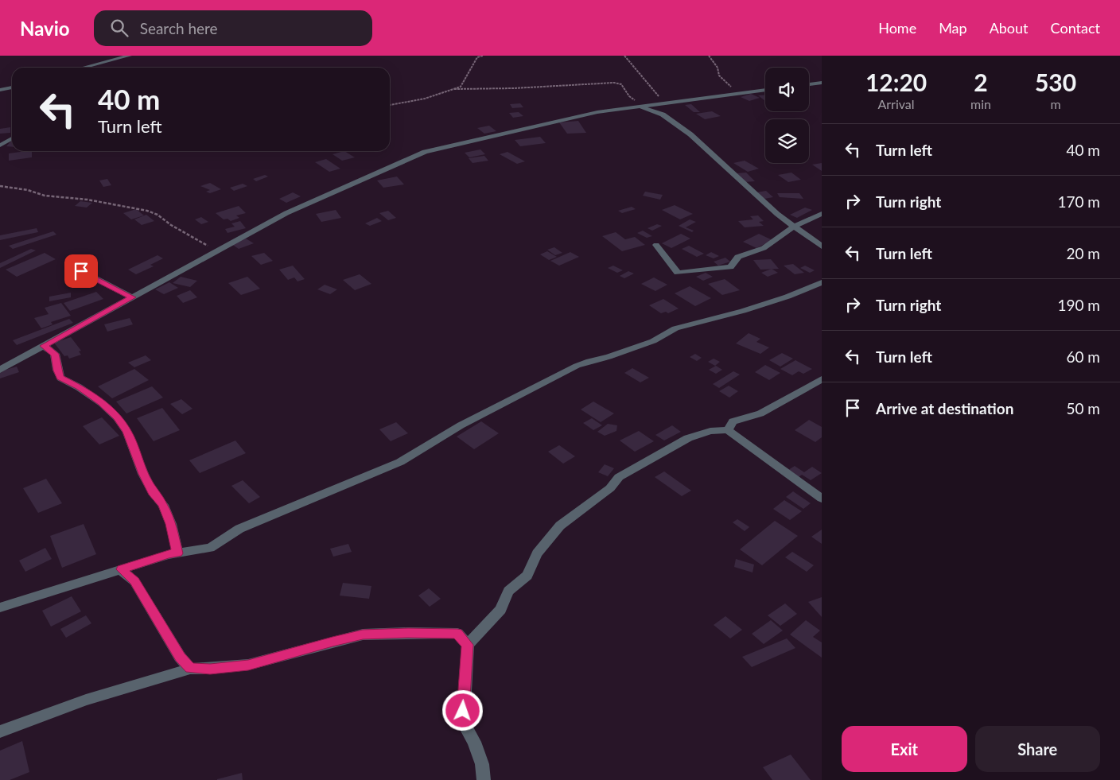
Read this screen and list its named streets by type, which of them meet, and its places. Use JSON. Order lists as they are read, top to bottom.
{
  "page": {
    "header": "Navio",
    "search": "Search here",
    "nav": [
      "Home",
      "Map",
      "About",
      "Contact"
    ],
    "eta": [
      "12:20",
      "Arrival",
      "2",
      "min",
      "530",
      "m"
    ],
    "turn": ["40 m", "Turn left"],
    "list": [
      {
        "name": "Turn left",
        "value": "40 m"
      },
      {
        "name": "Turn right",
        "value": "170 m"
      },
      {
        "name": "Turn left",
        "value": "20 m"
      },
      {
        "name": "Turn right",
        "value": "190 m"
      },
      {
        "name": "Turn left",
        "value": "60 m"
      },
      {
        "name": "Arrive at destination",
        "value": "50 m"
      }
    ],
    "buttons": ["Exit", "Share"]
  }
}
